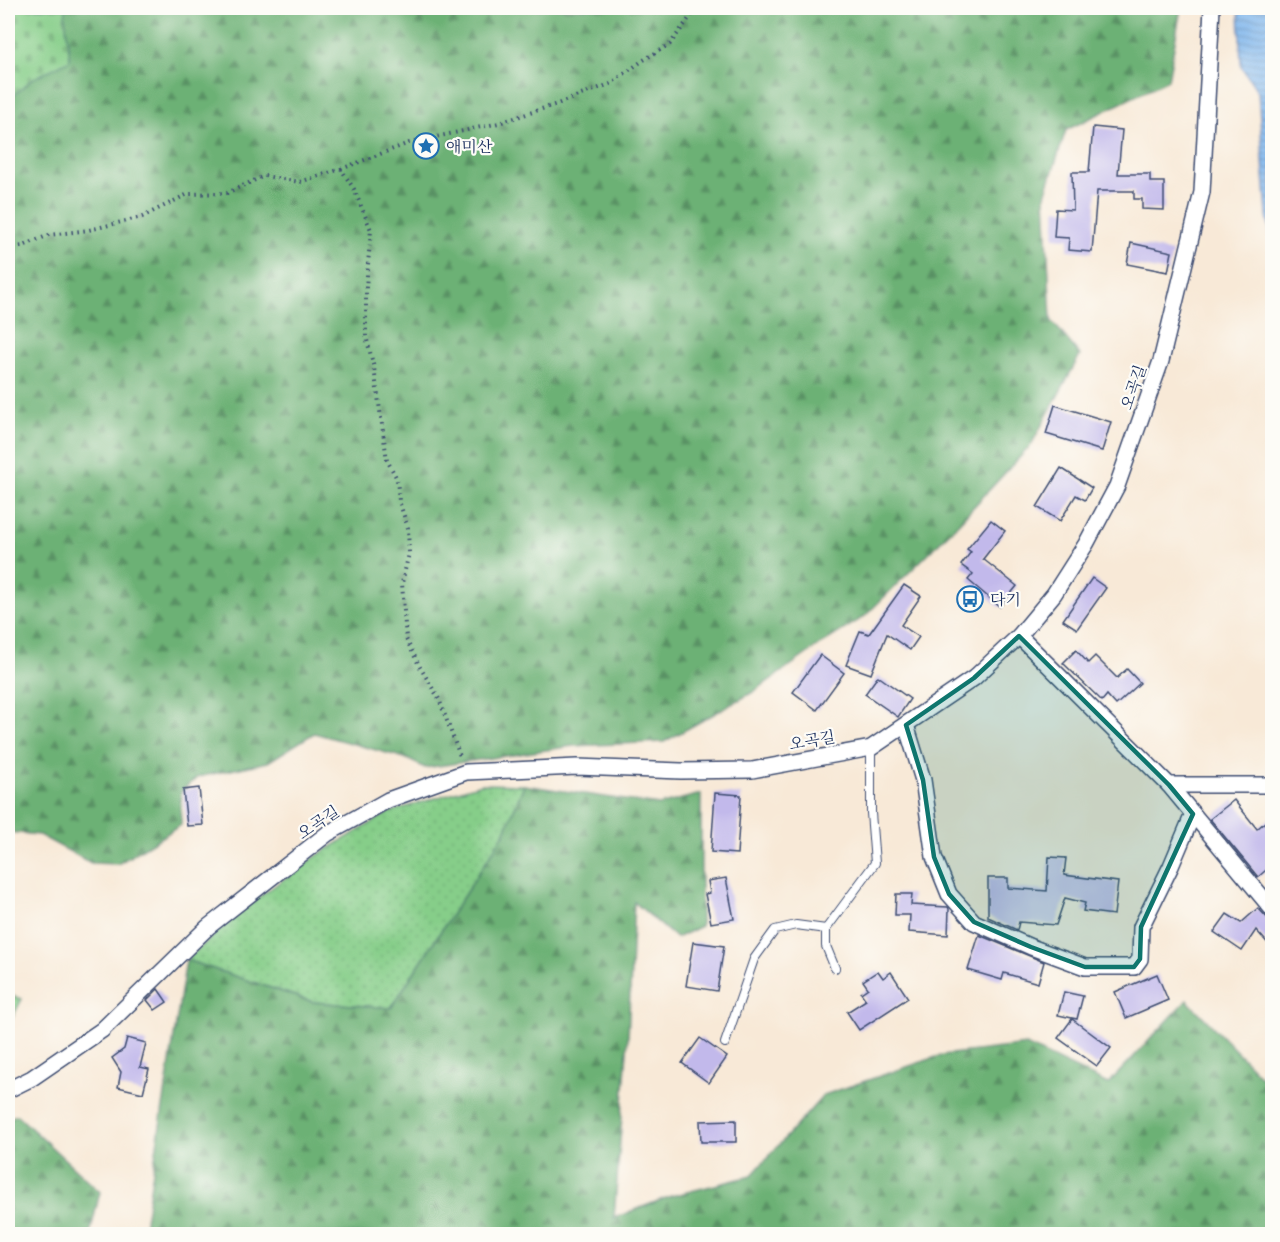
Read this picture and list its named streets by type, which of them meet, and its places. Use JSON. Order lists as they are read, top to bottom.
{
  "streets": {
    "street": ["오곡길"]
  },
  "places": {
    "place": ["애미산"],
    "bus stop": ["다기"]
  }
}
